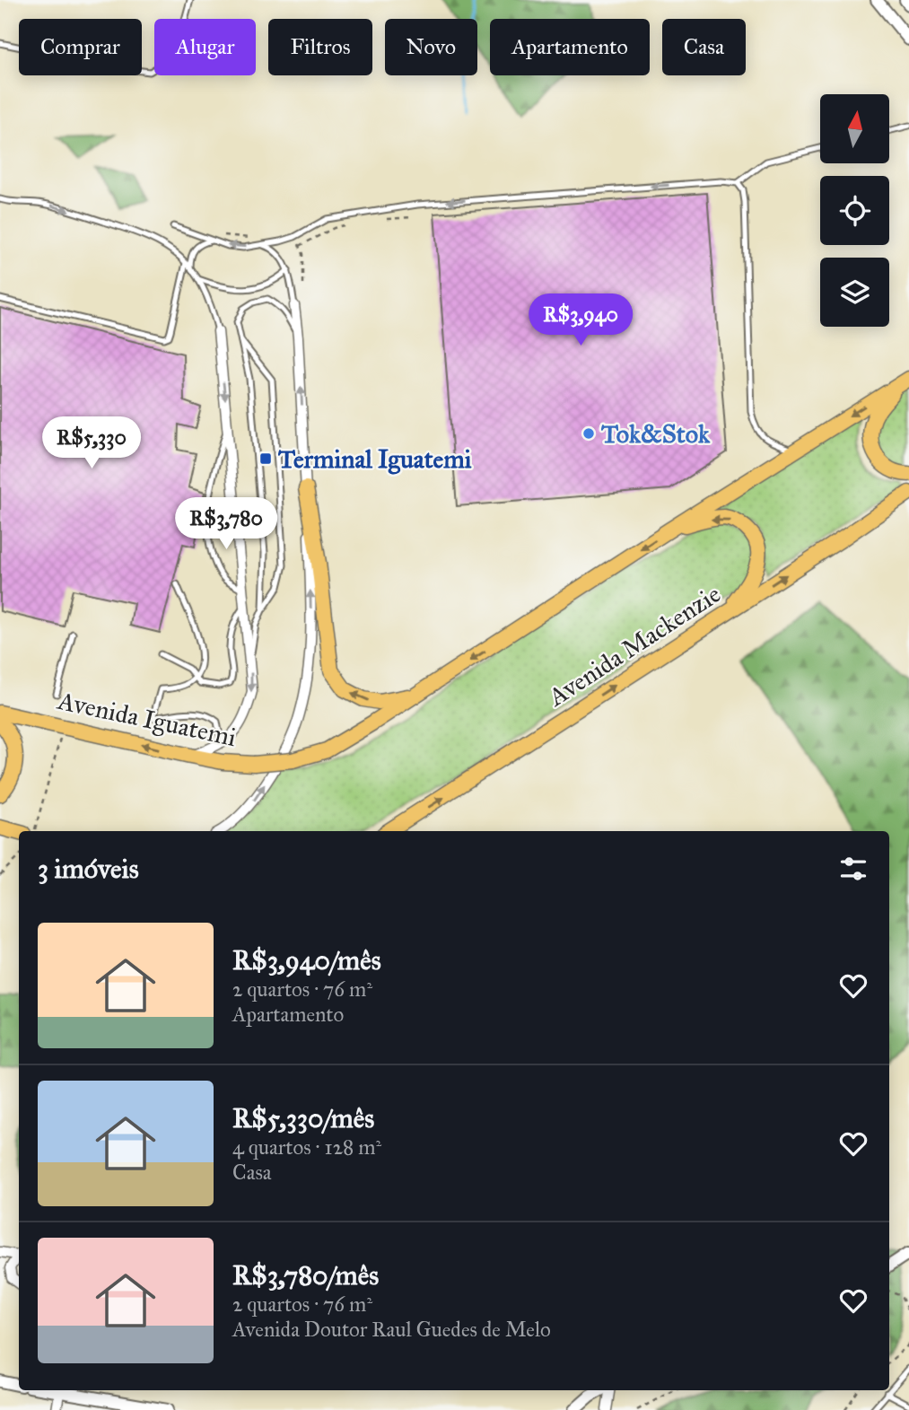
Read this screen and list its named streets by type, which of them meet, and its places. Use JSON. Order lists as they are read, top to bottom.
{
  "streets": {
    "main road": ["Avenida Mackenzie", "Avenida Iguatemi"]
  },
  "places": {
    "other": ["Tok&Stok"],
    "transit": ["Terminal Iguatemi"]
  },
  "north": "top",
  "page": {
    "chip": [
      "Comprar",
      "Alugar",
      "Filtros",
      "Novo",
      "Apartamento",
      "Casa"
    ],
    "price": ["R$3,940", "R$5,330", "R$3,780"],
    "heading": "3 imóveis",
    "list": [
      {
        "name": "R$3,940/mês",
        "note": "2 quartos · 76 m² · Apartamento"
      },
      {
        "name": "R$5,330/mês",
        "note": "4 quartos · 128 m² · Casa"
      },
      {
        "name": "R$3,780/mês",
        "note": "2 quartos · 76 m² · Avenida Doutor Raul Guedes de Melo"
      }
    ]
  }
}
